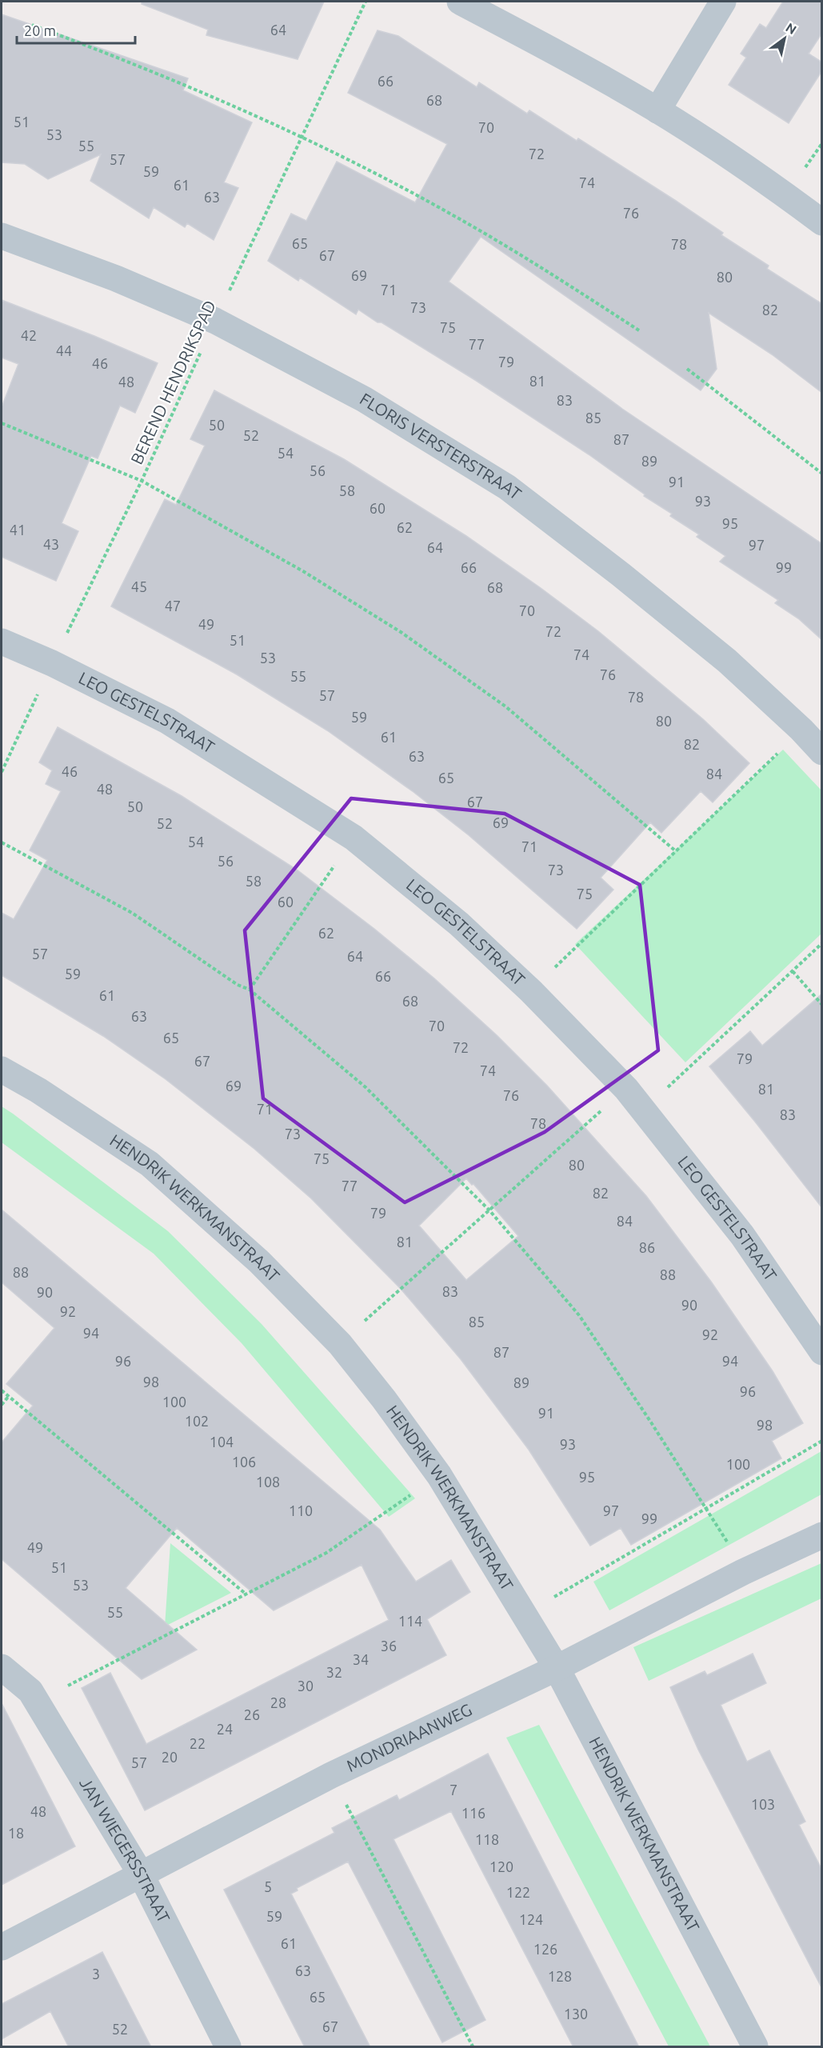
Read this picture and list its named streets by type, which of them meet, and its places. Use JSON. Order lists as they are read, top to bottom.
{
  "streets": {
    "street": [
      "FLORIS VERSTERSTRAAT",
      "LEO GESTELSTRAAT",
      "HENDRIK WERKMANSTRAAT",
      "MONDRIAANWEG",
      "JAN WIEGERSSTRAAT"
    ],
    "path": ["BEREND HENDRIKSPAD"]
  },
  "crossings": [
    ["BEREND HENDRIKSPAD", "FLORIS VERSTERSTRAAT"],
    ["BEREND HENDRIKSPAD", "LEO GESTELSTRAAT"],
    ["HENDRIK WERKMANSTRAAT", "MONDRIAANWEG"],
    ["MONDRIAANWEG", "JAN WIEGERSSTRAAT"]
  ],
  "house_numbers": [
    "64",
    "66",
    "68",
    "51",
    "70",
    "53",
    "55",
    "72",
    "57",
    "59",
    "74",
    "61",
    "63",
    "76",
    "65",
    "78",
    "67",
    "69",
    "80",
    "71",
    "73",
    "82",
    "75",
    "42",
    "77",
    "44",
    "79",
    "46",
    "81",
    "48",
    "83",
    "85",
    "50",
    "52",
    "87",
    "54",
    "89",
    "56",
    "91",
    "58",
    "93",
    "60",
    "95",
    "62",
    "41",
    "43",
    "97",
    "64",
    "66",
    "99",
    "45",
    "68",
    "47",
    "70",
    "49",
    "72",
    "51",
    "74",
    "53",
    "76",
    "55",
    "57",
    "78",
    "59",
    "80",
    "61",
    "82",
    "63",
    "46",
    "84",
    "65",
    "48",
    "67",
    "50",
    "69",
    "52",
    "54",
    "71",
    "56",
    "73",
    "58",
    "75",
    "60",
    "62",
    "57",
    "64",
    "59",
    "66",
    "61",
    "68",
    "63",
    "70",
    "65",
    "72",
    "79",
    "67",
    "74",
    "69",
    "81",
    "76",
    "71",
    "83",
    "78",
    "73",
    "75",
    "80",
    "77",
    "82",
    "79",
    "84",
    "81",
    "86",
    "88",
    "88",
    "83",
    "90",
    "90",
    "92",
    "85",
    "94",
    "92",
    "87",
    "96",
    "94",
    "98",
    "89",
    "96",
    "100",
    "91",
    "102",
    "98",
    "104",
    "93",
    "106",
    "100",
    "95",
    "108",
    "110",
    "97",
    "99",
    "49",
    "51",
    "53",
    "55",
    "114",
    "36",
    "34",
    "32",
    "30",
    "28",
    "26",
    "24",
    "22",
    "20",
    "57",
    "7",
    "103",
    "48",
    "116",
    "18",
    "118",
    "120",
    "5",
    "122",
    "59",
    "124",
    "61",
    "126",
    "63",
    "3",
    "128",
    "65",
    "130",
    "67",
    "52"
  ],
  "scale_bar": "20 m",
  "north": "top right"
}
